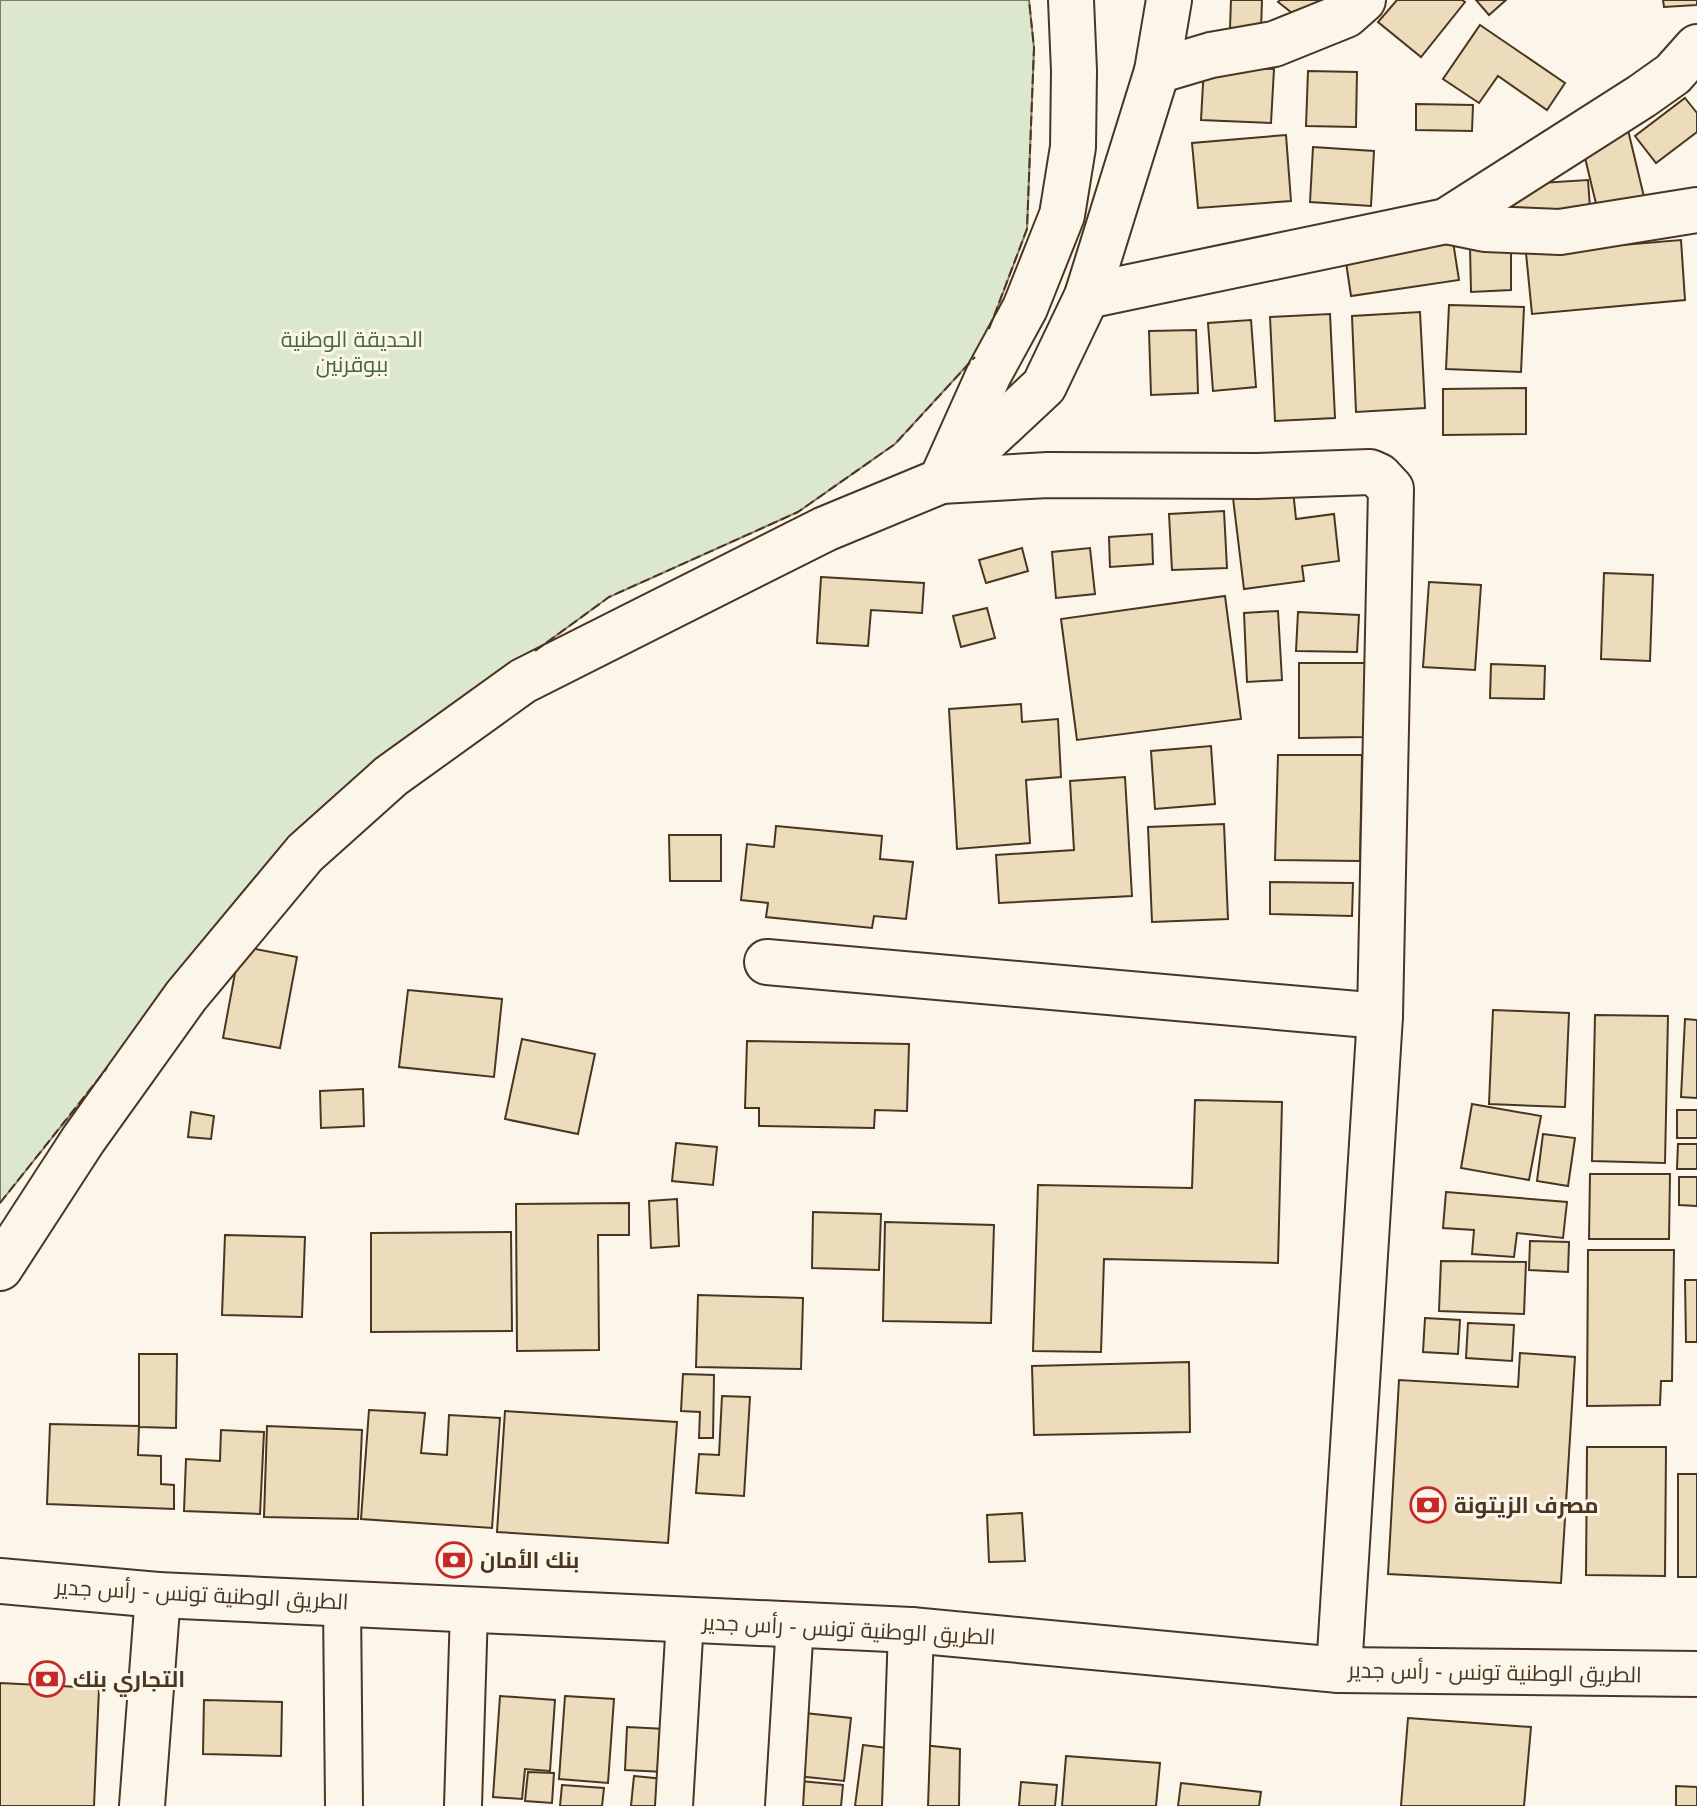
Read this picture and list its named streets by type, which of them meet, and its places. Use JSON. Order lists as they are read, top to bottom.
{
  "streets": {
    "street": ["الطريق الوطنية تونس - رأس جدير"]
  },
  "parks": ["الحديقة الوطنية ببوقرنين"],
  "places": {
    "bank": ["مصرف الزيتونة", "بنك الأمان", "التجاري بنك"]
  }
}
